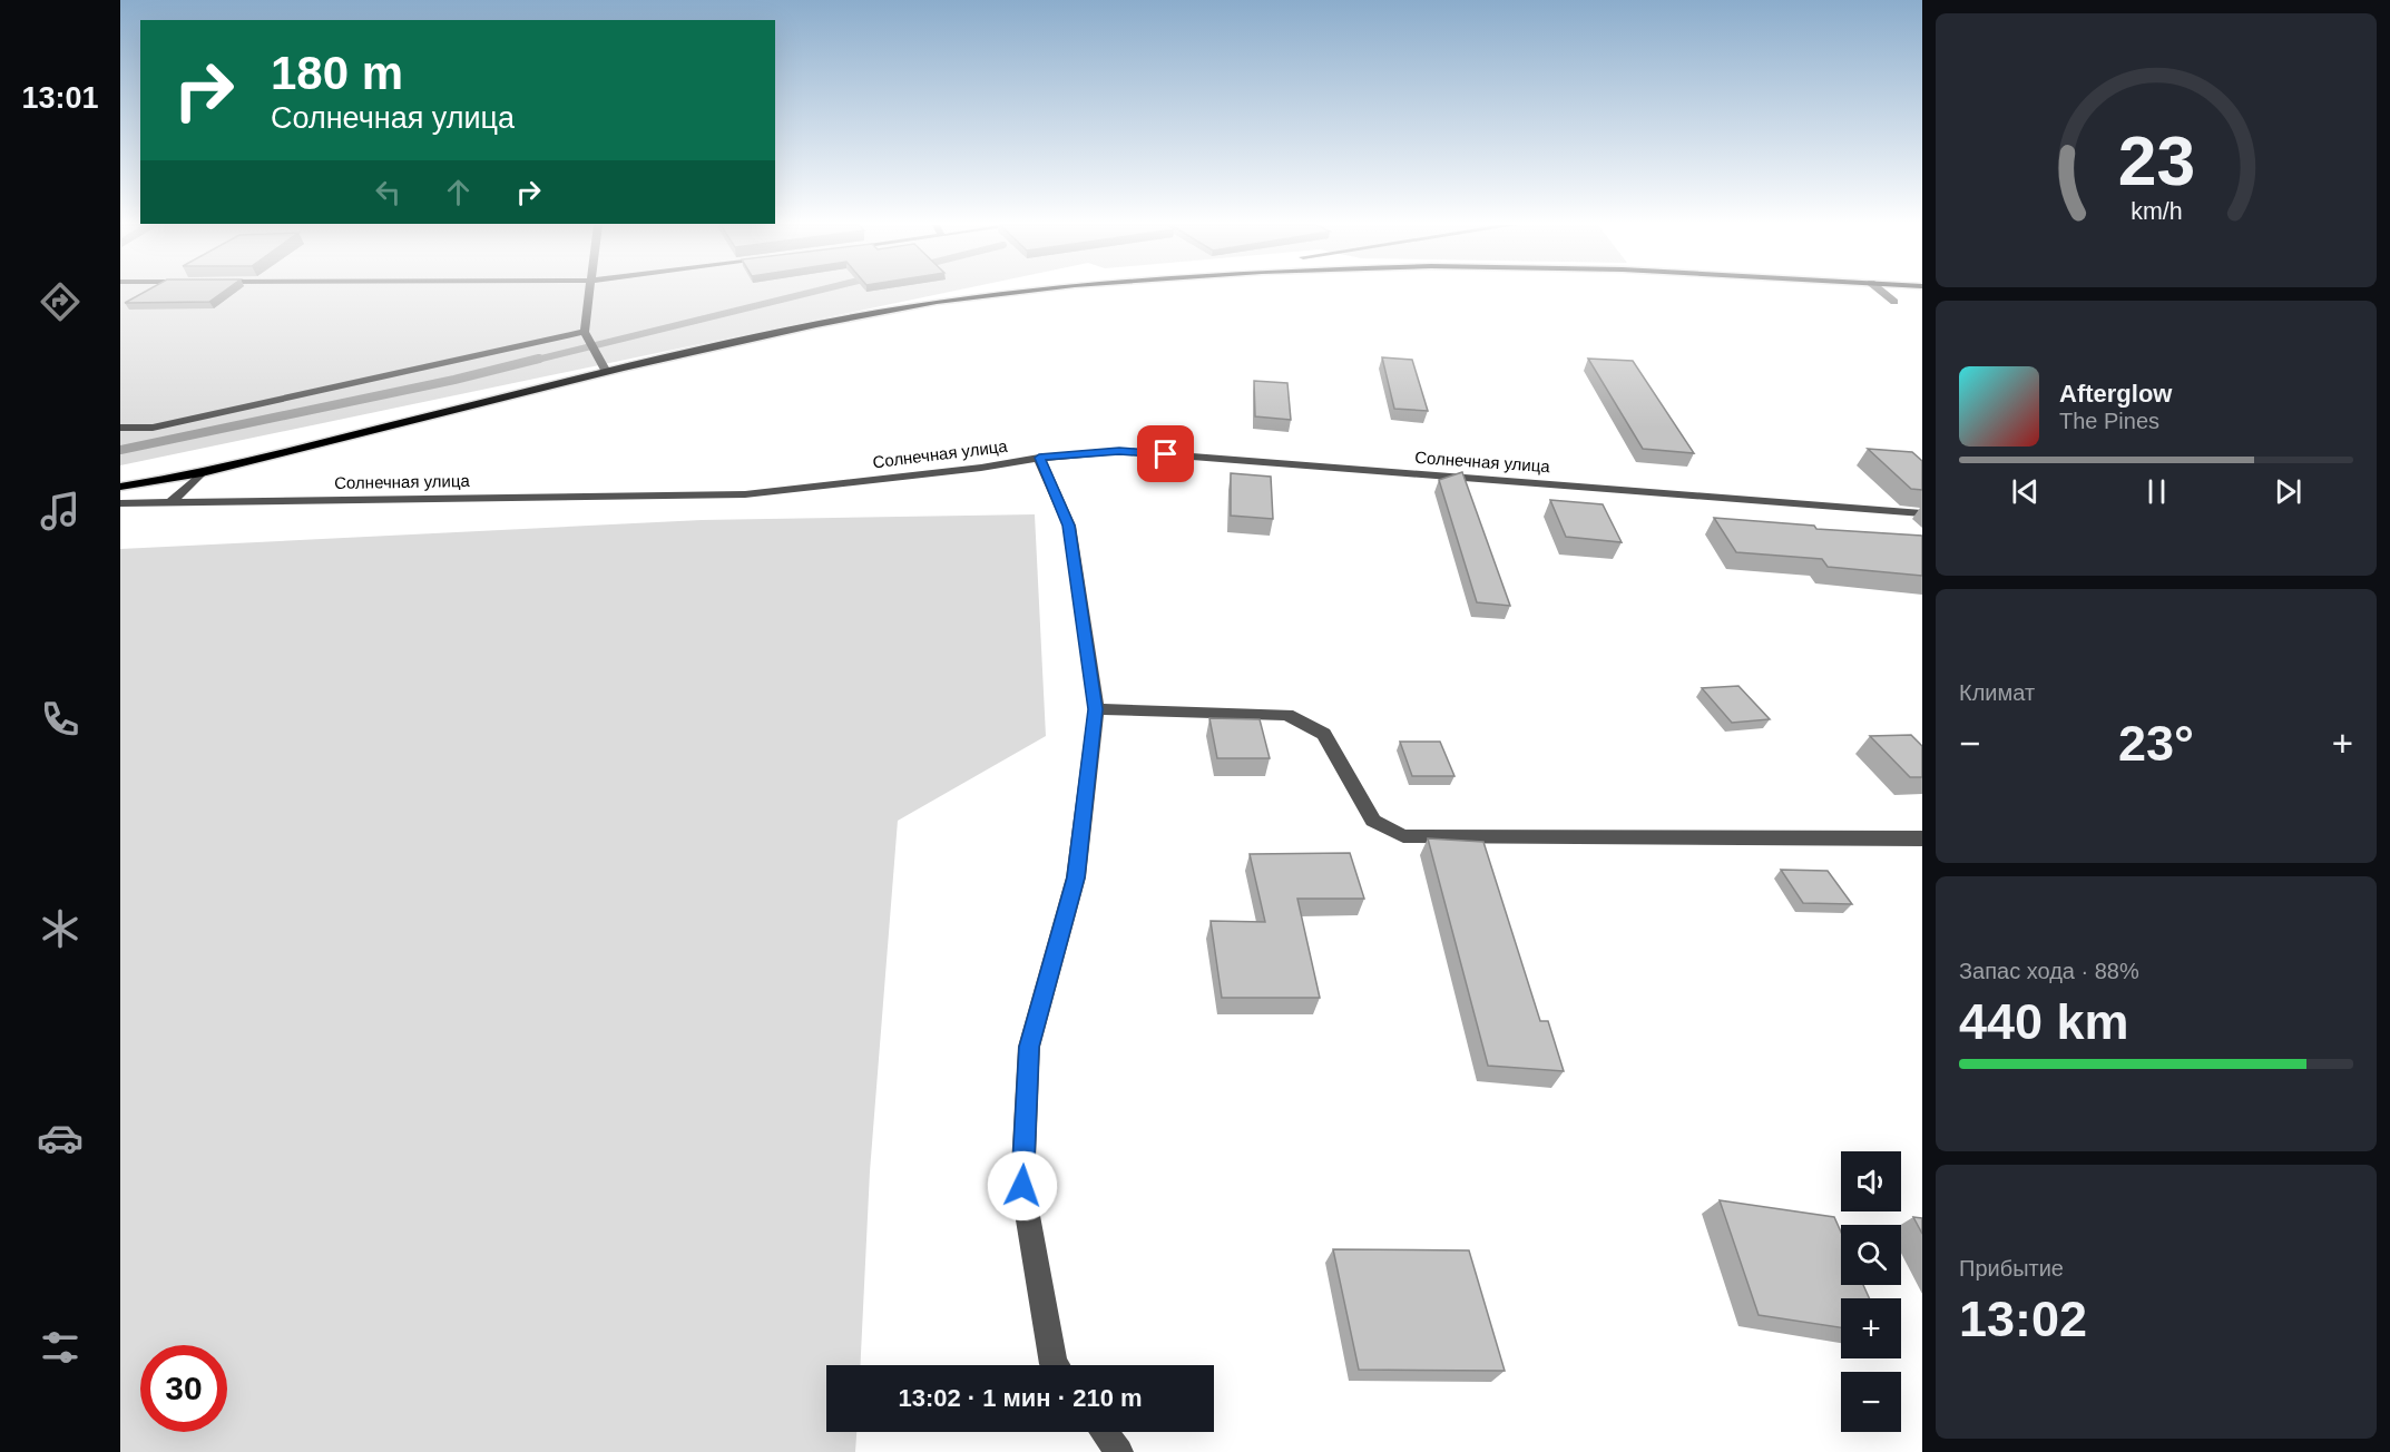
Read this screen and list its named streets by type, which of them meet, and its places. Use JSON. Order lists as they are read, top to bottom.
{
  "streets": {
    "street": ["Солнечная улица"]
  },
  "page": {
    "tabs": "13:01",
    "turn": ["180 m", "Солнечная улица"],
    "song": ["Afterglow", "The Pines"],
    "tile": [
      "Климат",
      ["Запас хода · 88%", "440 km"],
      ["Прибытие", "13:02"]
    ],
    "heat": ["−", "23°", "+"],
    "map_buttons": ["+", "−"],
    "limit": "30",
    "trip": "13:02 · 1 мин · 210 m",
    "gauge": ["23", "km/h"]
  }
}
